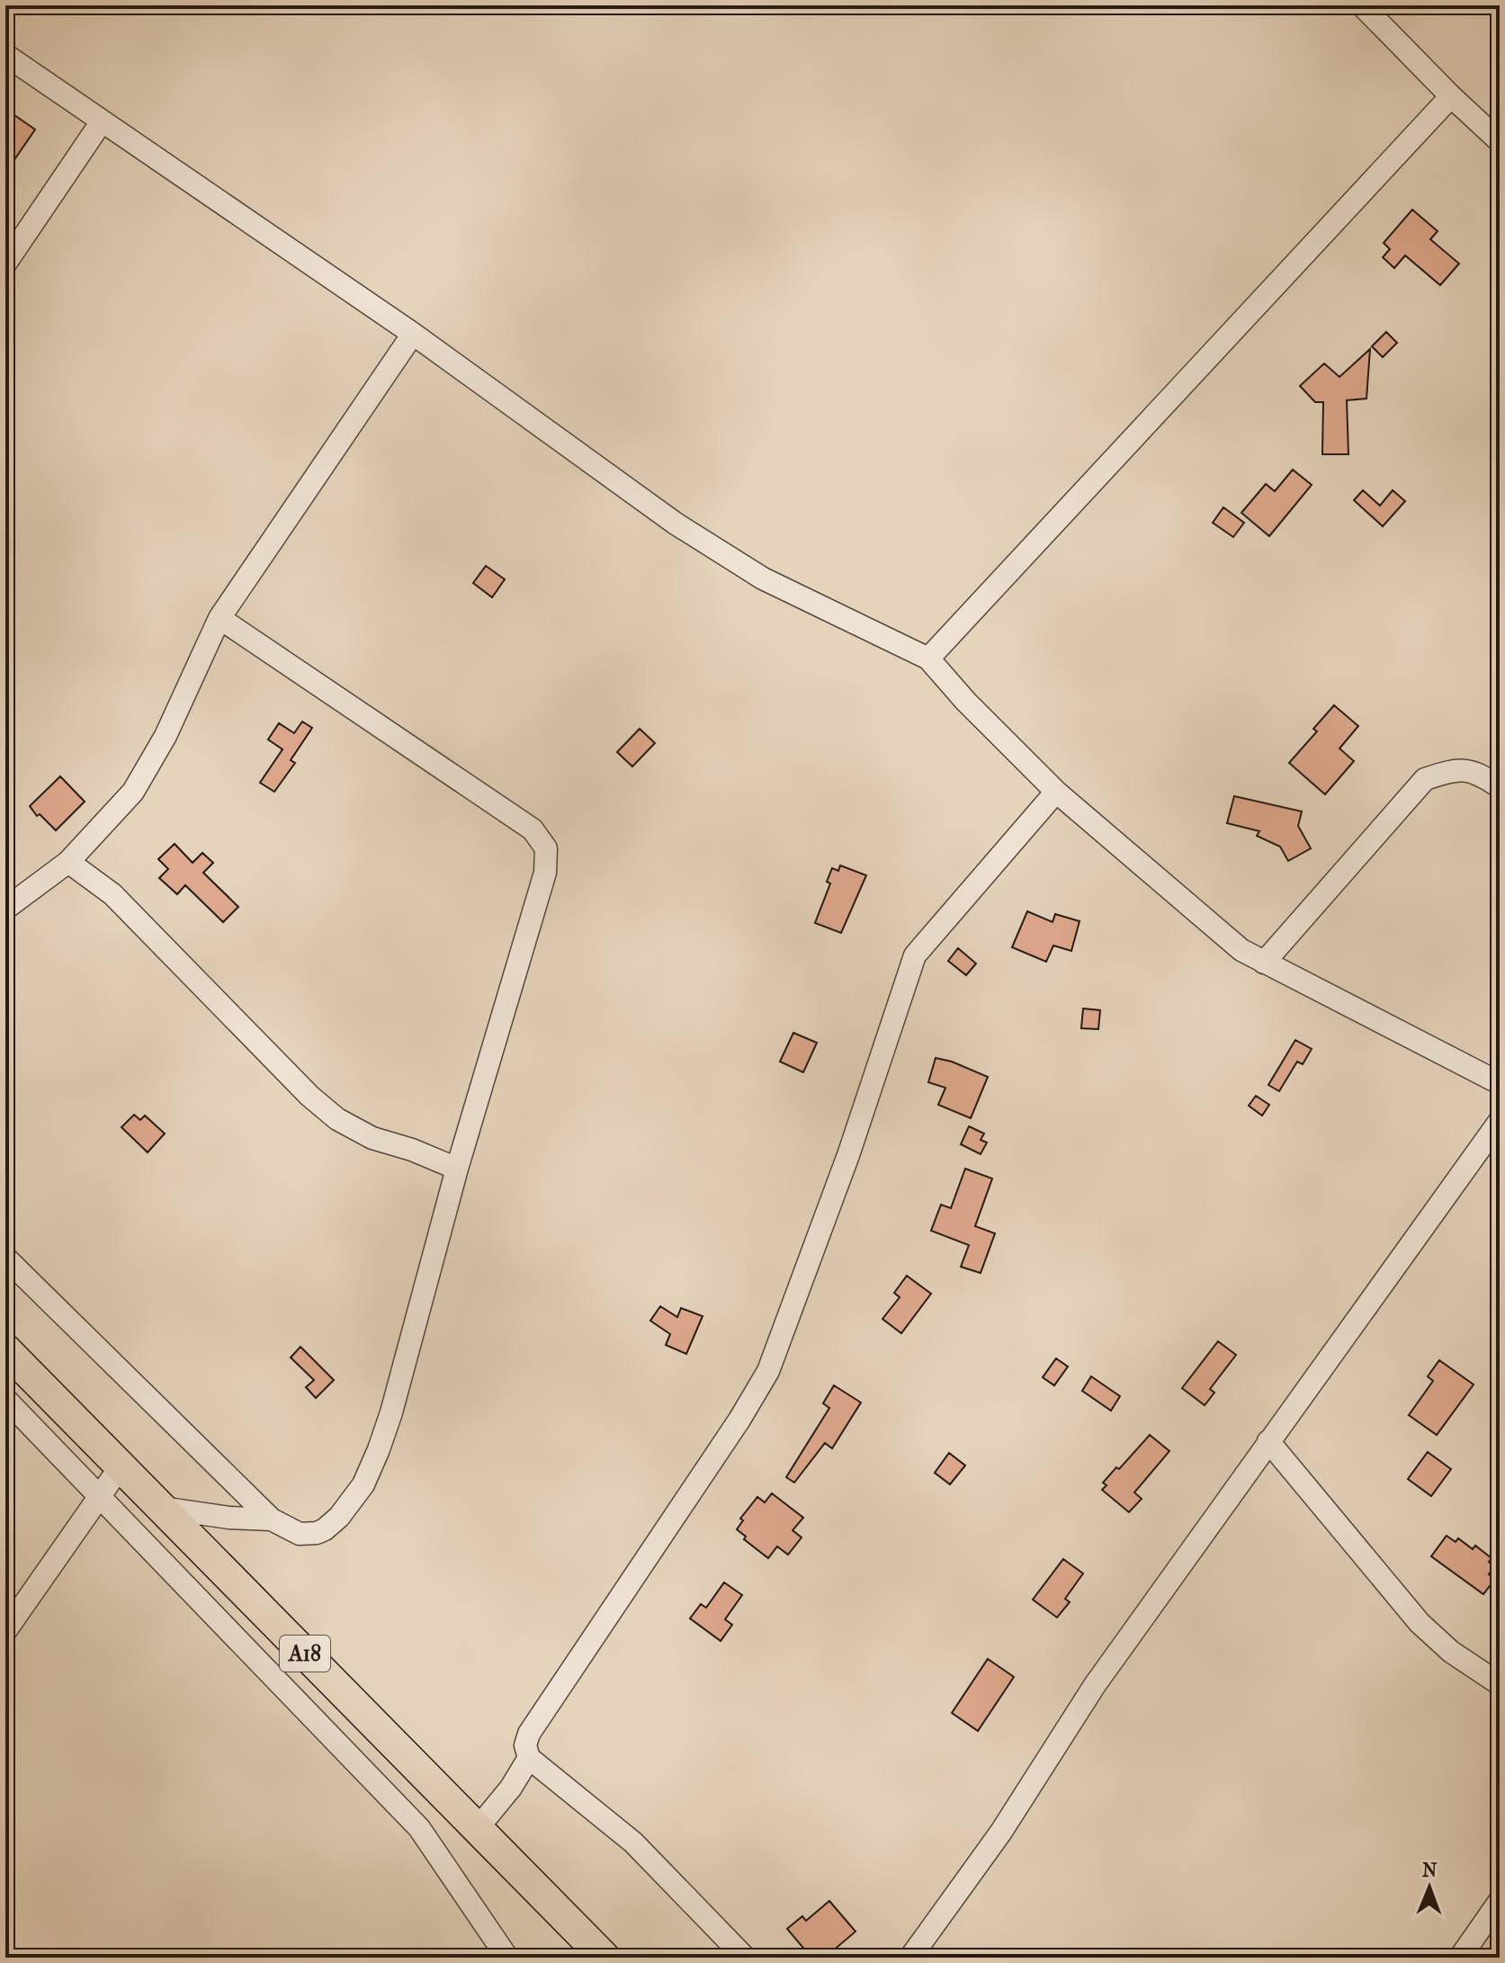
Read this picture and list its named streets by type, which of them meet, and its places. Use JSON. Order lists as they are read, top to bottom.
{
  "streets": {
    "highway": ["A18"]
  },
  "north": "top"
}
